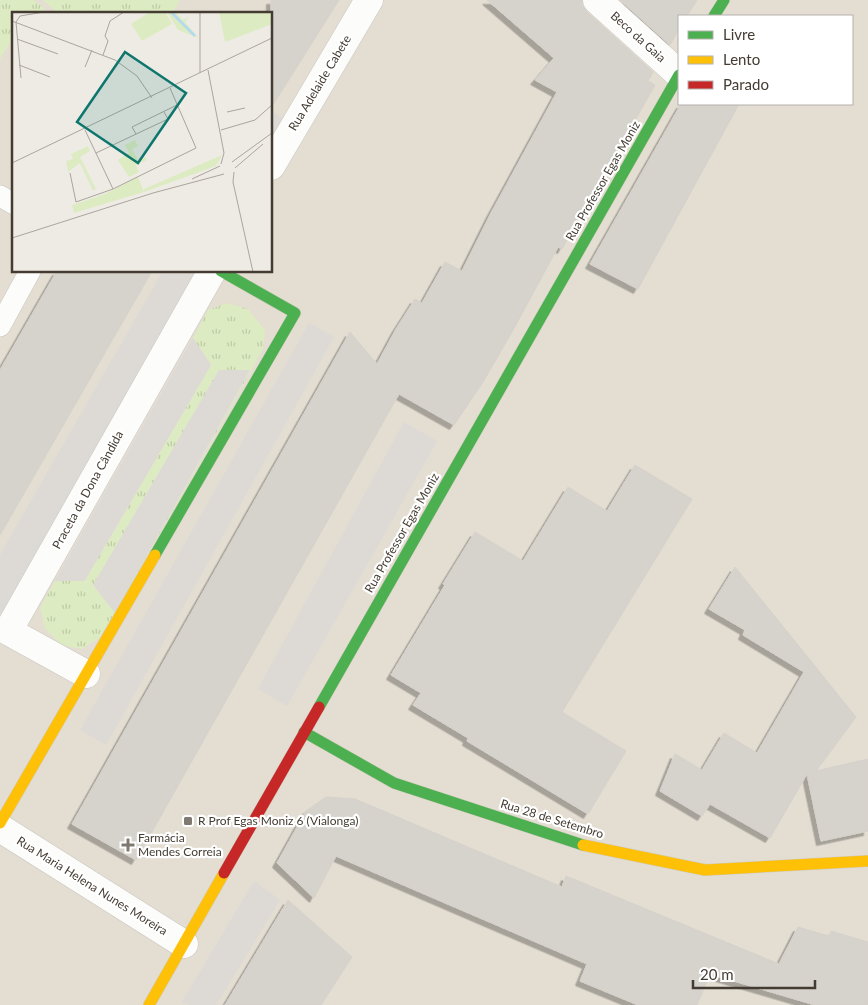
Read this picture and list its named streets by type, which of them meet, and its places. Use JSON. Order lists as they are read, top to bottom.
{
  "streets": {
    "street": [
      "Beco da Gaia",
      "Rua Adelaide Cabete",
      "Rua Professor Egas Moniz",
      "Praceta da Dona Cândida",
      "Rua 28 de Setembro",
      "Rua Maria Helena Nunes Moreira"
    ]
  },
  "crossings": [
    ["Rua Professor Egas Moniz", "Rua 28 de Setembro"],
    ["Rua Professor Egas Moniz", "Rua Maria Helena Nunes Moreira"]
  ],
  "places": {
    "transit": ["R Prof Egas Moniz 6 (Vialonga)"],
    "health": ["Farmácia Mendes Correia"]
  },
  "legend": ["Livre", "Lento", "Parado"],
  "scale_bar": "20 m"
}
